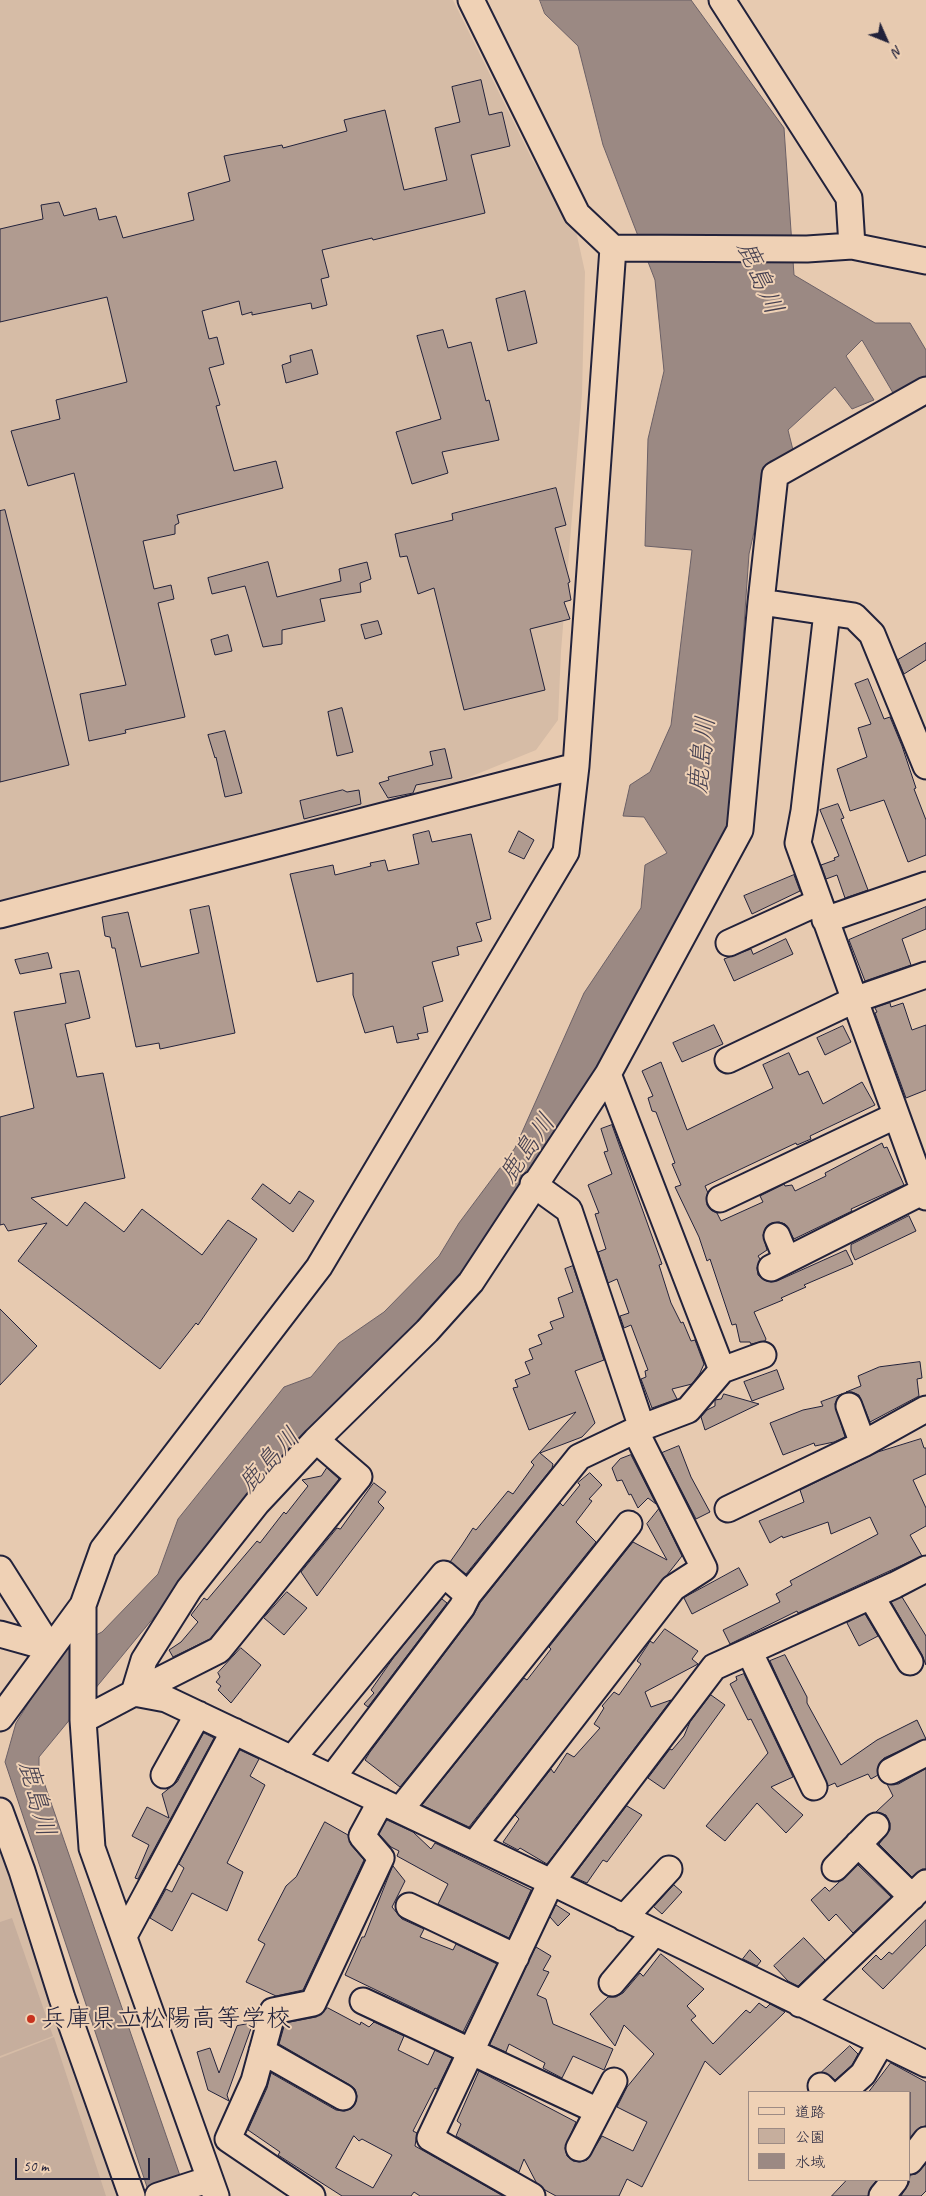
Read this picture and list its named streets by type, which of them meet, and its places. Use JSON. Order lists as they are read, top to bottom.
{
  "water": ["鹿島川"],
  "places": ["兵庫県立松陽高等学校"],
  "legend": ["道路", "公園", "水域"],
  "scale_bar": "50 m",
  "north": "bottom right"
}
